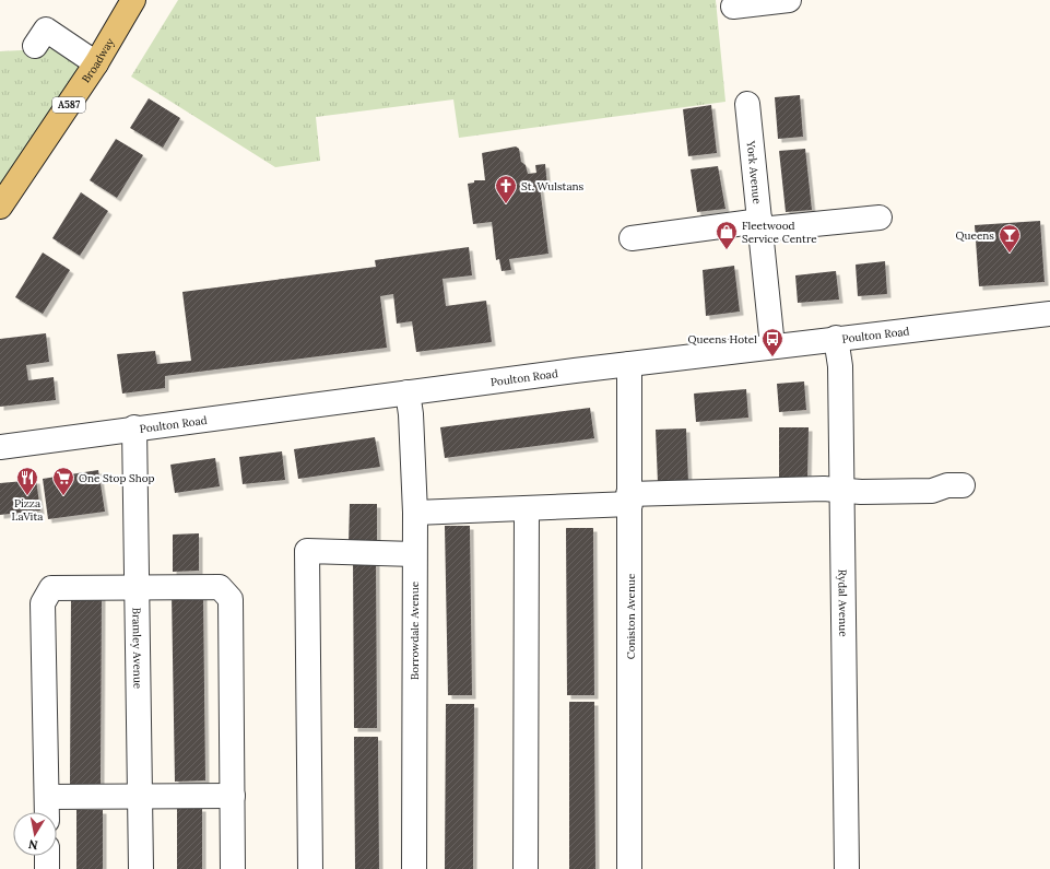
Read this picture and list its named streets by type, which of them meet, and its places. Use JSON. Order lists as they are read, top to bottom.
{
  "streets": {
    "main road": ["Broadway", "A587"],
    "street": [
      "York Avenue",
      "Poulton Road",
      "Rydal Avenue",
      "Coniston Avenue",
      "Borrowdale Avenue",
      "Bramley Avenue"
    ]
  },
  "crossings": [
    ["York Avenue", "Poulton Road"],
    ["Poulton Road", "Rydal Avenue"],
    ["Poulton Road", "Coniston Avenue"],
    ["Poulton Road", "Borrowdale Avenue"],
    ["Poulton Road", "Bramley Avenue"]
  ],
  "places": {
    "church": ["St. Wulstans"],
    "shop": ["Fleetwood Service Centre"],
    "bar": ["Queens"],
    "bus stop": ["Queens Hotel"],
    "restaurant": ["Pizza LaVita"],
    "supermarket": ["One Stop Shop"]
  },
  "north": "bottom"
}
